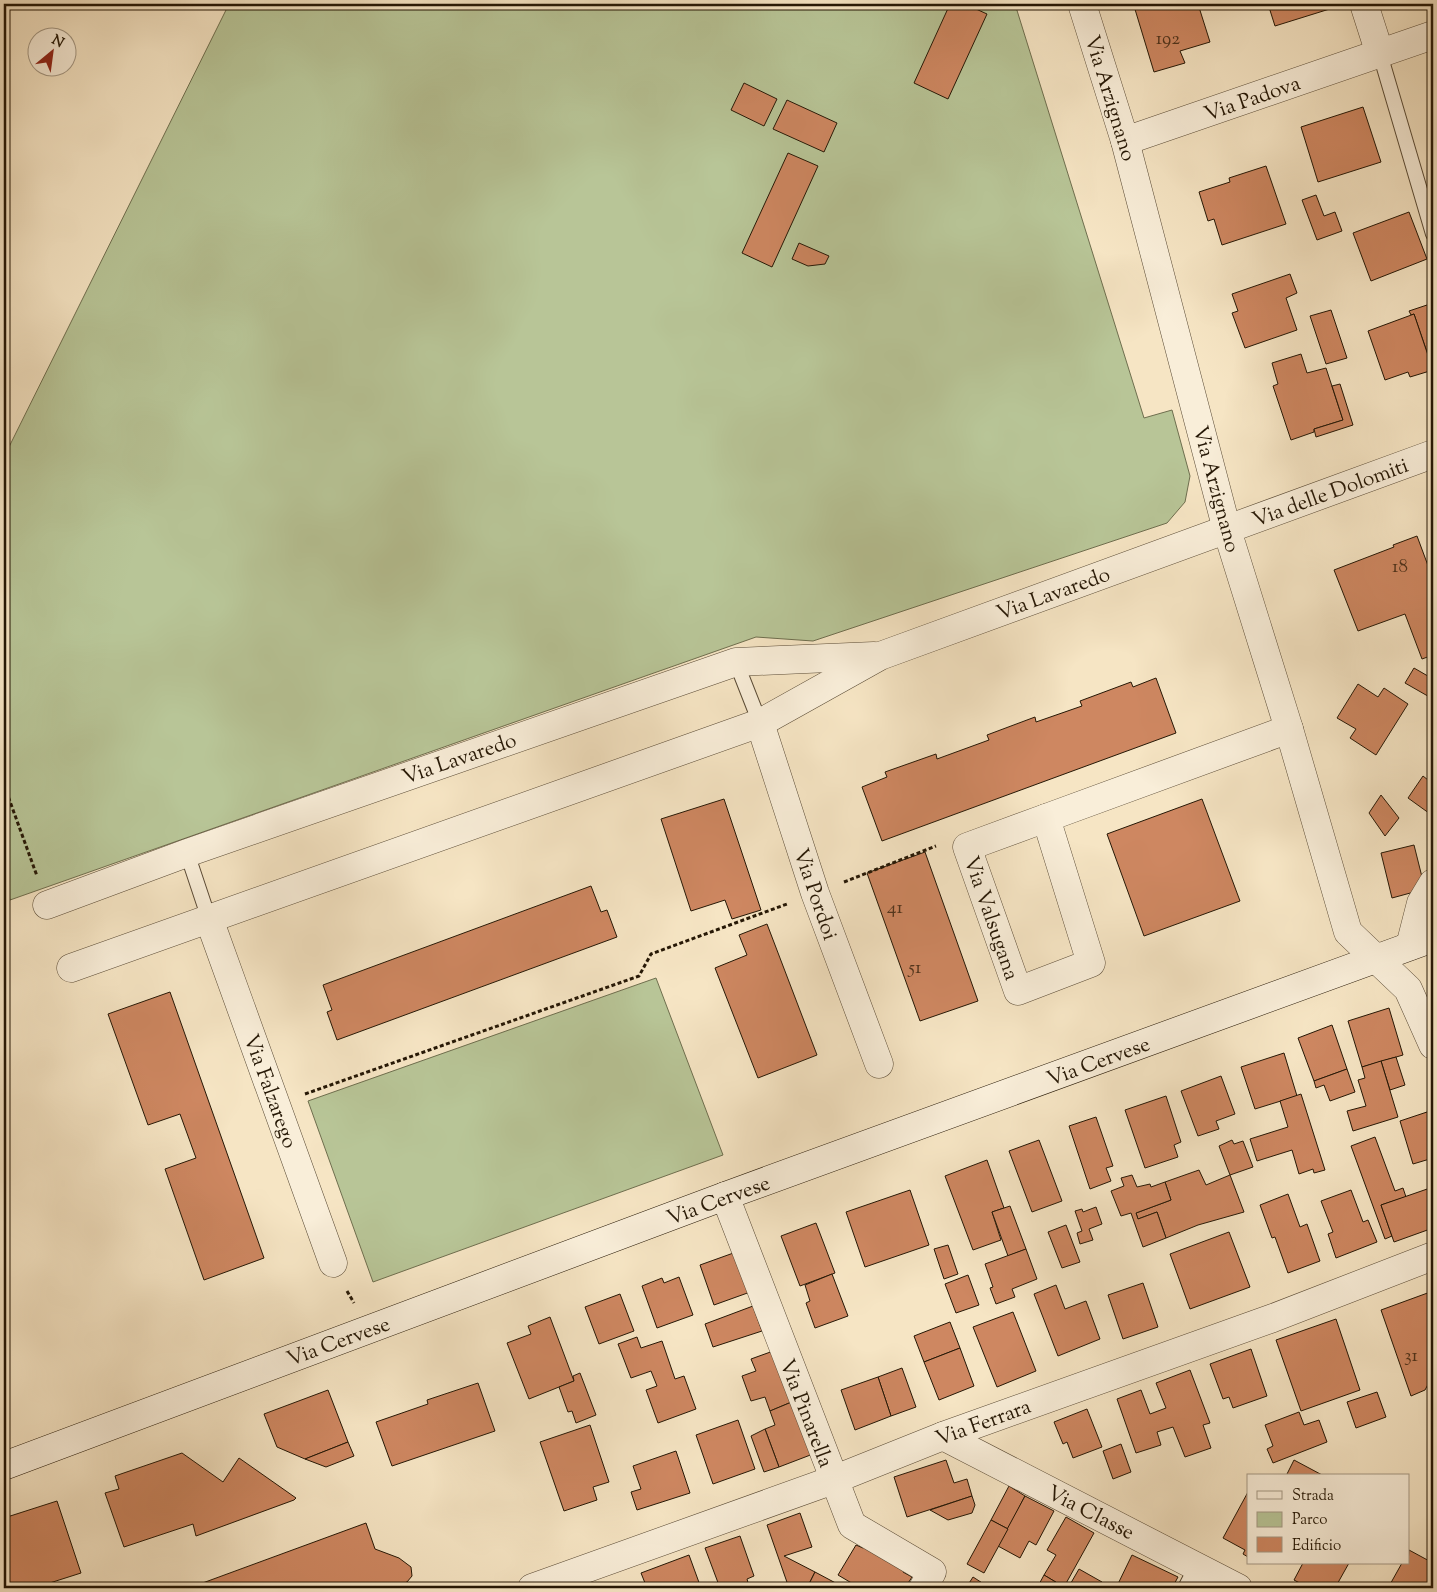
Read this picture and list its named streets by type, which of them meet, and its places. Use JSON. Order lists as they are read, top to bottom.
{
  "streets": {
    "street": [
      "Via Arzignano",
      "Via Padova",
      "Via delle Dolomiti",
      "Via Lavaredo",
      "Via Pordoi",
      "Via Valsugana",
      "Via Cervese",
      "Via Falzarego",
      "Via Pinarella",
      "Via Ferrara",
      "Via Classe"
    ]
  },
  "crossings": [
    ["Via Arzignano", "Via Padova"],
    ["Via Arzignano", "Via delle Dolomiti"],
    ["Via Arzignano", "Via Lavaredo"],
    ["Via Arzignano", "Via Valsugana"],
    ["Via Arzignano", "Via Cervese"],
    ["Via delle Dolomiti", "Via Lavaredo"],
    ["Via Lavaredo", "Via Pordoi"],
    ["Via Lavaredo", "Via Falzarego"],
    ["Via Cervese", "Via Pinarella"],
    ["Via Pinarella", "Via Ferrara"],
    ["Via Ferrara", "Via Classe"]
  ],
  "house_numbers": [
    "192",
    "18",
    "41",
    "51",
    "31"
  ],
  "legend": ["Strada", "Parco", "Edificio"],
  "north": "top right"
}
